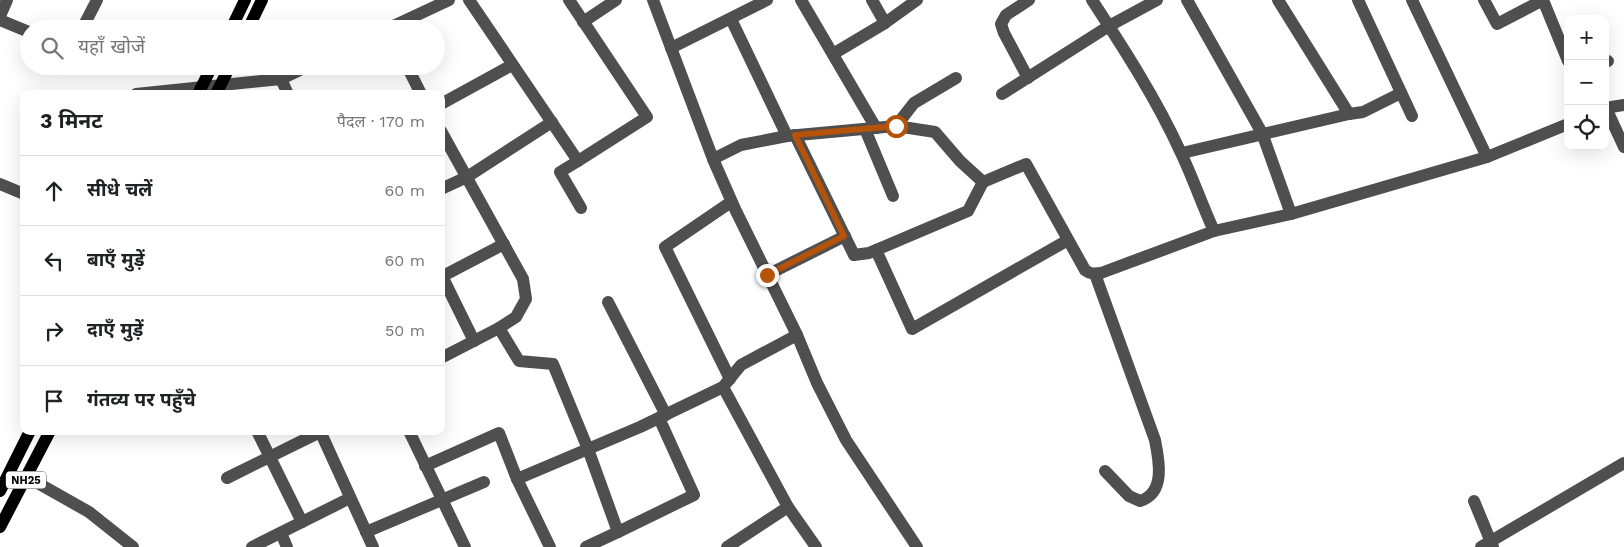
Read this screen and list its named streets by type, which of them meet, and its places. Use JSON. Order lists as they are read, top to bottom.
{
  "streets": {
    "main road": ["NH25"]
  },
  "page": {
    "map_buttons": ["+", "−"],
    "search": "यहाँ खोजें",
    "heading": ["3 मिनट", "पैदल · 170 m"],
    "list": [
      ["सीधे चलें", "60 m"],
      ["बाएँ मुड़ें", "60 m"],
      ["दाएँ मुड़ें", "50 m"],
      "गंतव्य पर पहुँचे"
    ]
  }
}
